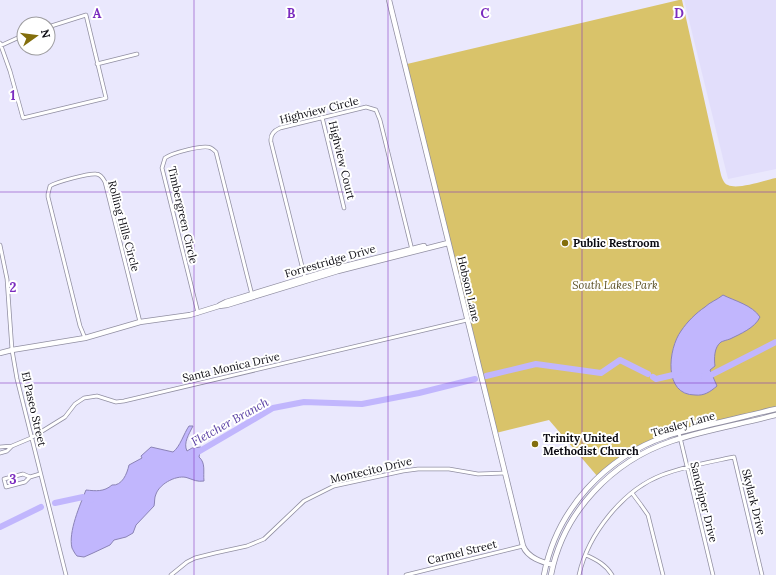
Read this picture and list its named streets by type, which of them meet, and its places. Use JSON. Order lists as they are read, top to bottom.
{
  "streets": {
    "street": [
      "Highview Circle",
      "Highview Court",
      "Timbergreen Circle",
      "Rolling Hills Circle",
      "Forrestridge Drive",
      "Hobson Lane",
      "Santa Monica Drive",
      "El Paseo Street",
      "Teasley Lane",
      "Montecito Drive",
      "Sandpiper Drive",
      "Skylark Drive",
      "Carmel Street"
    ]
  },
  "crossings": [
    ["Highview Circle", "Highview Court"],
    ["Highview Circle", "Forrestridge Drive"],
    ["Timbergreen Circle", "Forrestridge Drive"],
    ["Rolling Hills Circle", "Forrestridge Drive"],
    ["Forrestridge Drive", "Hobson Lane"],
    ["Forrestridge Drive", "El Paseo Street"],
    ["Hobson Lane", "Santa Monica Drive"],
    ["Hobson Lane", "Montecito Drive"],
    ["Hobson Lane", "Carmel Street"],
    ["Santa Monica Drive", "El Paseo Street"],
    ["Teasley Lane", "Sandpiper Drive"],
    ["Sandpiper Drive", "Skylark Drive"]
  ],
  "water": ["Fletcher Branch"],
  "parks": ["South Lakes Park"],
  "places": ["Public Restroom", "Trinity United Methodist Church"],
  "north": "right",
  "grid": {
    "columns": [
      "A",
      "B",
      "C",
      "D"
    ],
    "rows": ["1", "2", "3"]
  }
}
